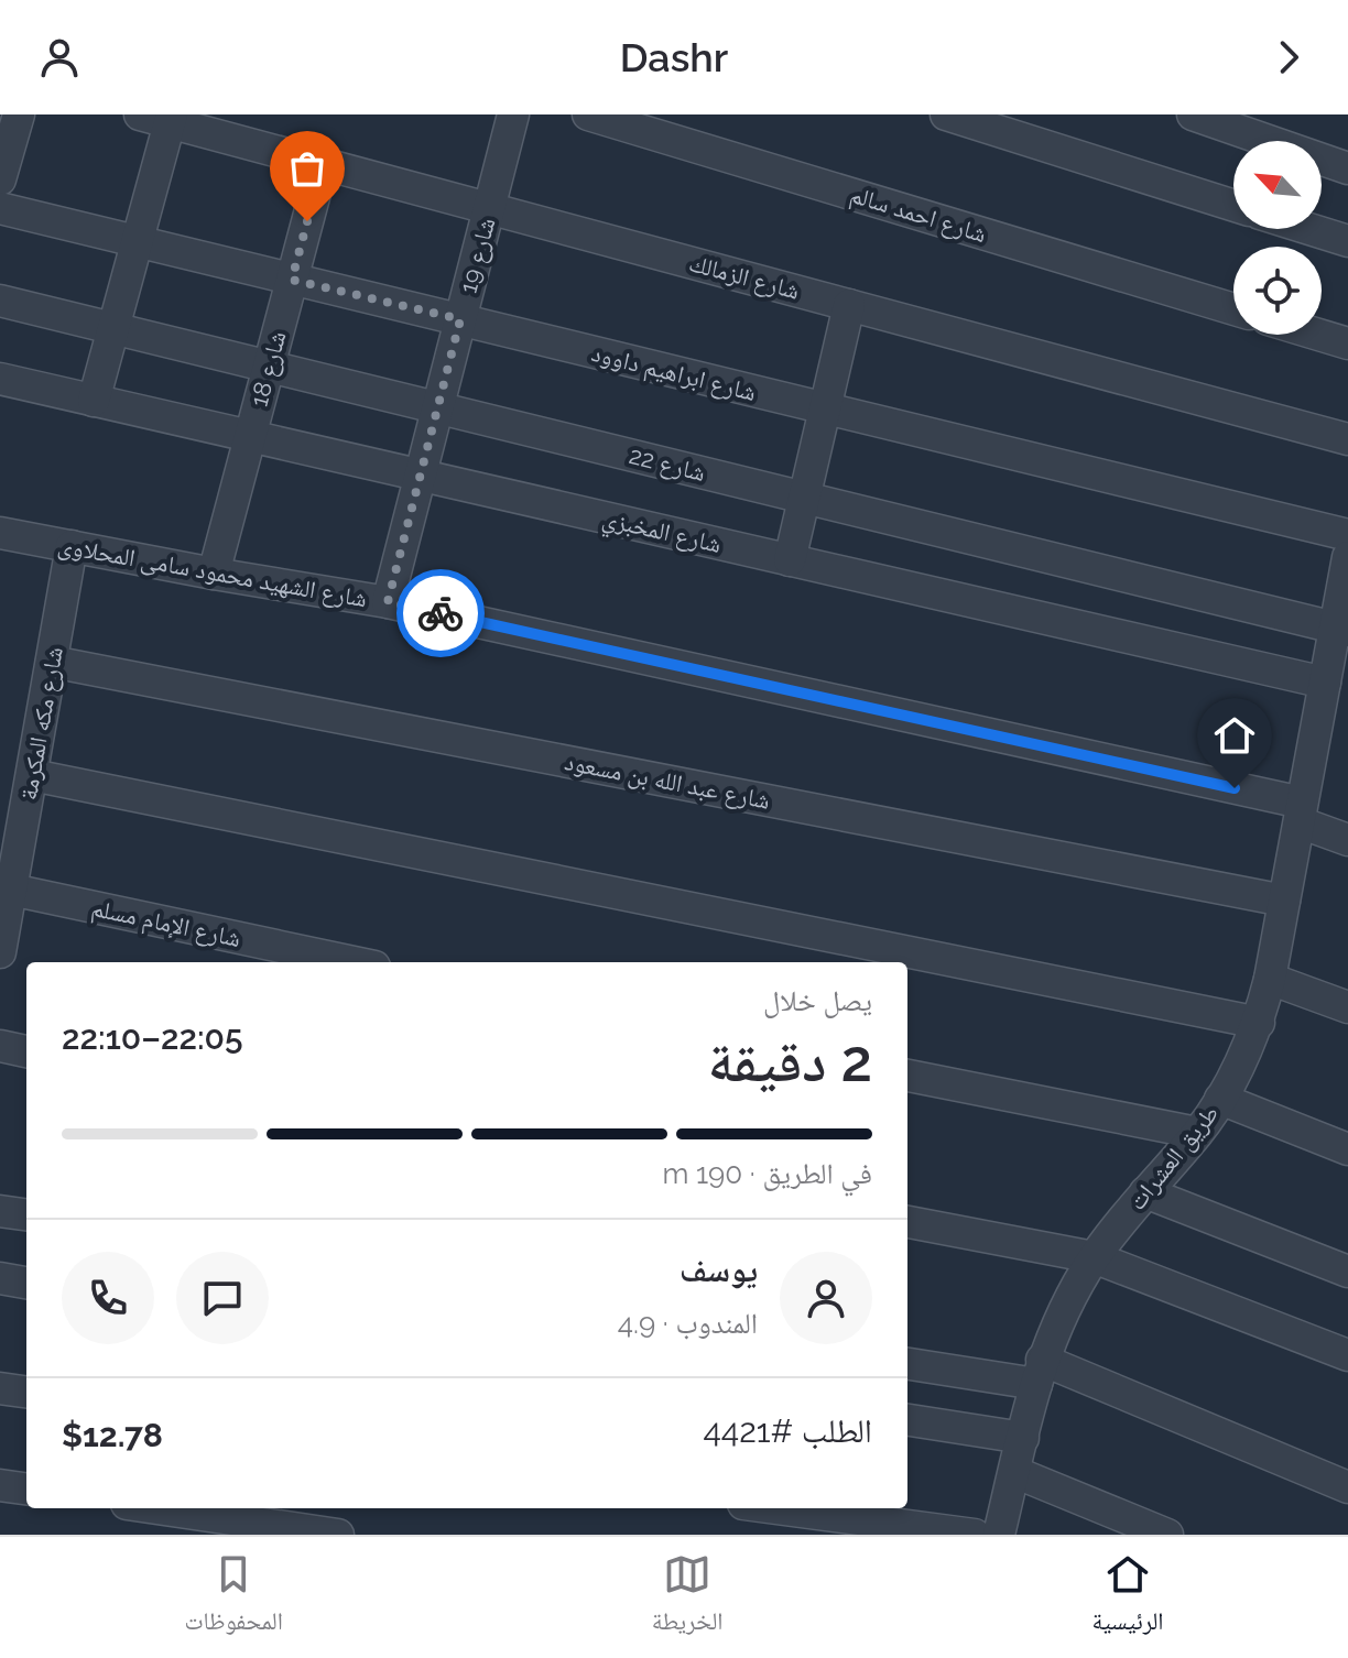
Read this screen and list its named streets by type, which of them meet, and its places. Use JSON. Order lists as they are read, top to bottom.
{
  "streets": {
    "street": [
      "شارع احمد سالم",
      "شارع 19",
      "شارع الزمالك",
      "شارع 18",
      "شارع ابراهيم داوود",
      "شارع 22",
      "شارع المخبزي",
      "شارع الشهيد محمود سامى المحلاوى",
      "شارع مكه المكرمة",
      "شارع عبد الله بن مسعود",
      "شارع الإمام مسلم",
      "طريق العشرات"
    ]
  },
  "crossings": [
    ["شارع 19", "شارع الزمالك"],
    ["شارع 19", "شارع ابراهيم داوود"],
    ["شارع 19", "شارع 22"],
    ["شارع 19", "شارع المخبزي"],
    ["شارع 19", "شارع الشهيد محمود سامى المحلاوى"],
    ["شارع الزمالك", "شارع 18"],
    ["شارع 18", "شارع ابراهيم داوود"],
    ["شارع 18", "شارع 22"],
    ["شارع 18", "شارع المخبزي"],
    ["شارع 18", "شارع الشهيد محمود سامى المحلاوى"],
    ["شارع 22", "طريق العشرات"],
    ["شارع المخبزي", "طريق العشرات"],
    ["شارع الشهيد محمود سامى المحلاوى", "شارع مكه المكرمة"],
    ["شارع الشهيد محمود سامى المحلاوى", "طريق العشرات"],
    ["شارع مكه المكرمة", "شارع عبد الله بن مسعود"],
    ["شارع مكه المكرمة", "شارع الإمام مسلم"],
    ["شارع عبد الله بن مسعود", "طريق العشرات"]
  ],
  "north": "top left",
  "page": {
    "header": "Dashr",
    "heading": ["2 دقيقة", "يصل خلال", "22:05–22:10"],
    "panel": [
      "يوسف",
      "المندوب · 4.9",
      "الطلب #4421",
      "$12.78"
    ],
    "bar": "في الطريق · 190 m",
    "tabs": ["الرئيسية", "الخريطة", "المحفوظات"]
  }
}
